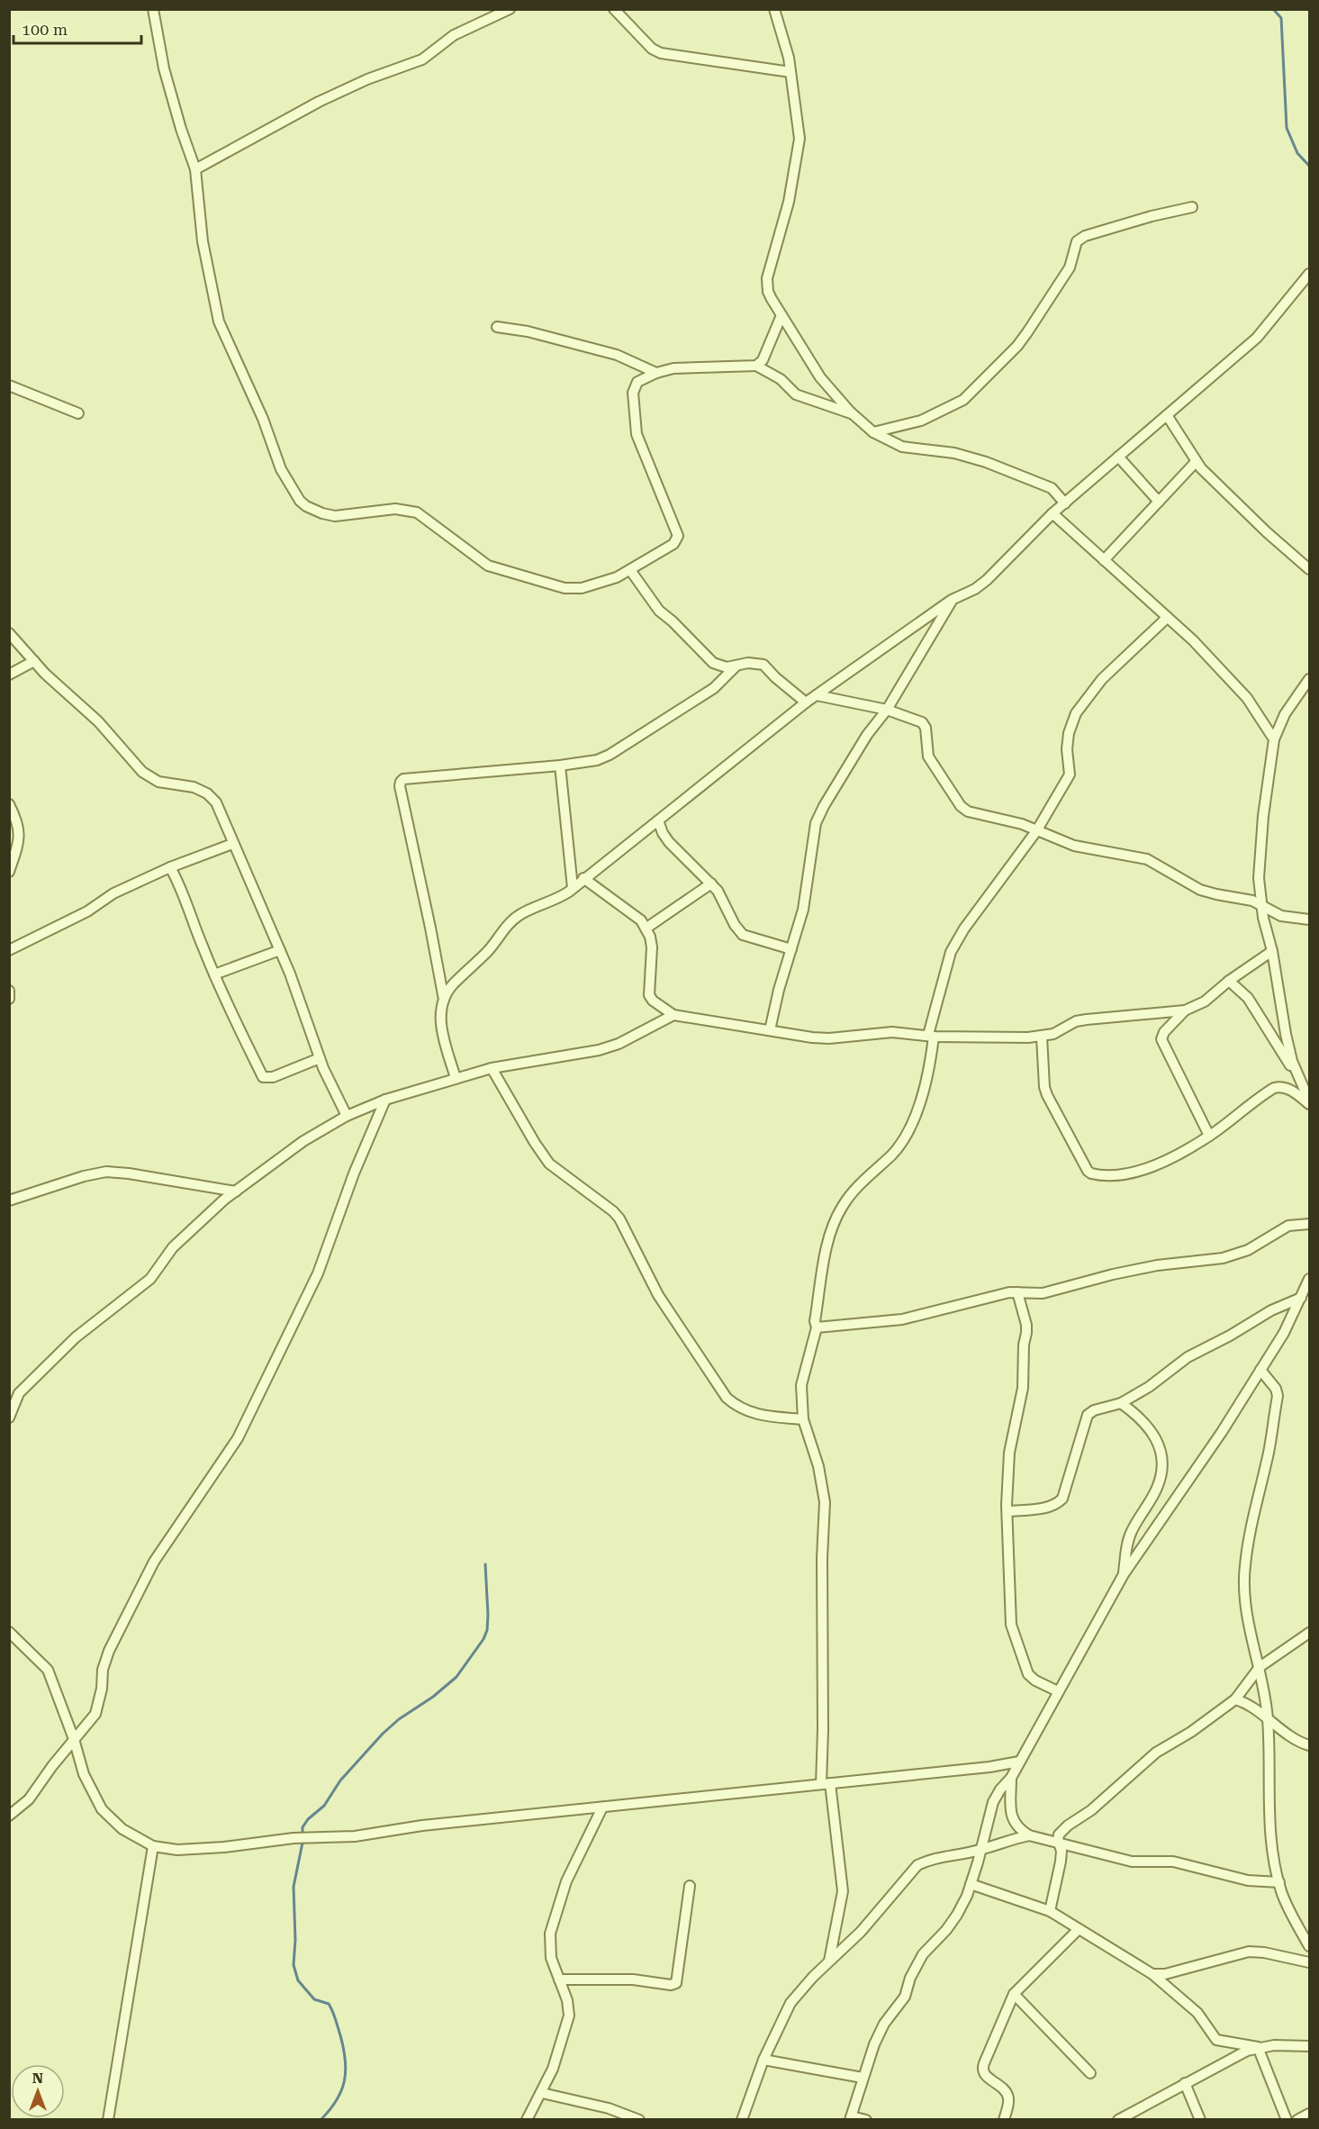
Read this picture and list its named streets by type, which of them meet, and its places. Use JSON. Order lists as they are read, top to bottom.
{
  "scale_bar": "100 m",
  "north": "top"
}
